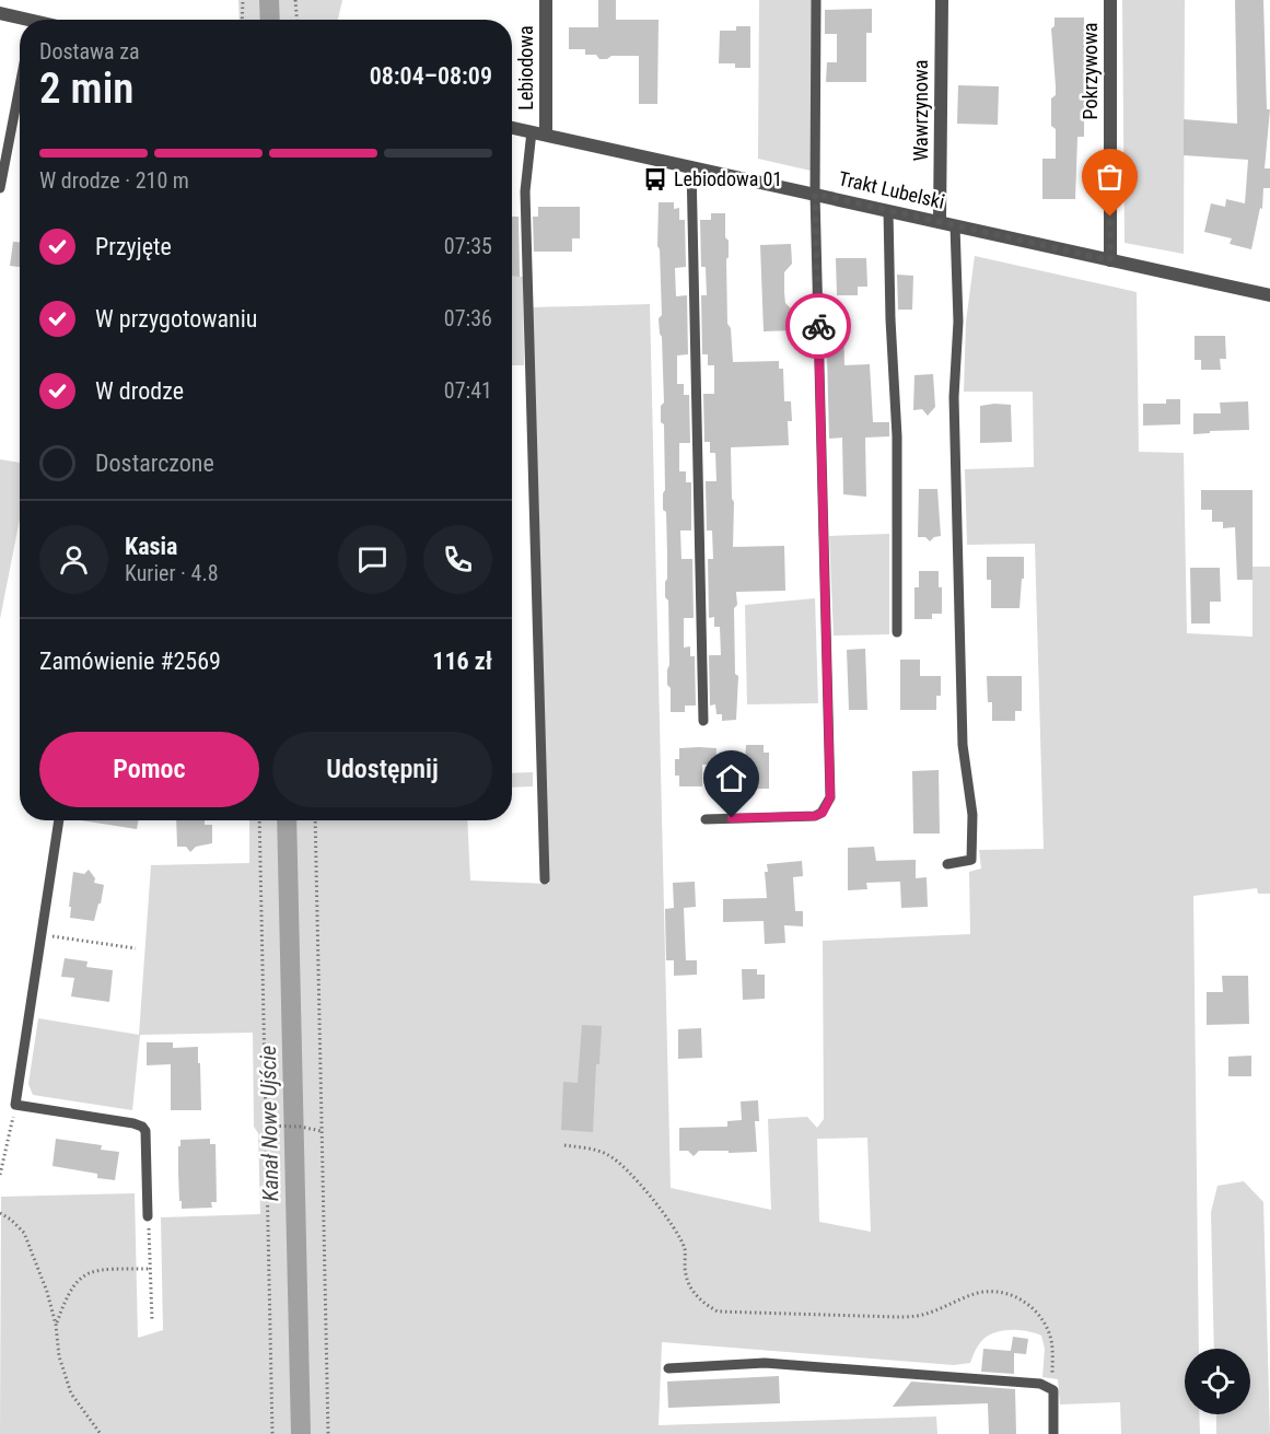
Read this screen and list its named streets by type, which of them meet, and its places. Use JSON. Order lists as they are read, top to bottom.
{
  "streets": {
    "street": [
      "Lebiodowa",
      "Pokrzywowa",
      "Wawrzynowa",
      "Trakt Lubelski"
    ]
  },
  "crossings": [
    ["Lebiodowa", "Trakt Lubelski"],
    ["Pokrzywowa", "Trakt Lubelski"],
    ["Wawrzynowa", "Trakt Lubelski"]
  ],
  "water": ["Kanał Nowe Ujście"],
  "places": {
    "bus stop": ["Lebiodowa 01"]
  },
  "page": {
    "heading": ["2 min", "Dostawa za", "08:04–08:09"],
    "panel": [
      "Kasia",
      "Kurier · 4.8",
      "Zamówienie #2569",
      "116 zł"
    ],
    "bar": "W drodze · 210 m",
    "list": [
      ["Przyjęte", "07:35"],
      ["W przygotowaniu", "07:36"],
      ["W drodze", "07:41"],
      "Dostarczone"
    ],
    "buttons": ["Pomoc", "Udostępnij"]
  }
}
